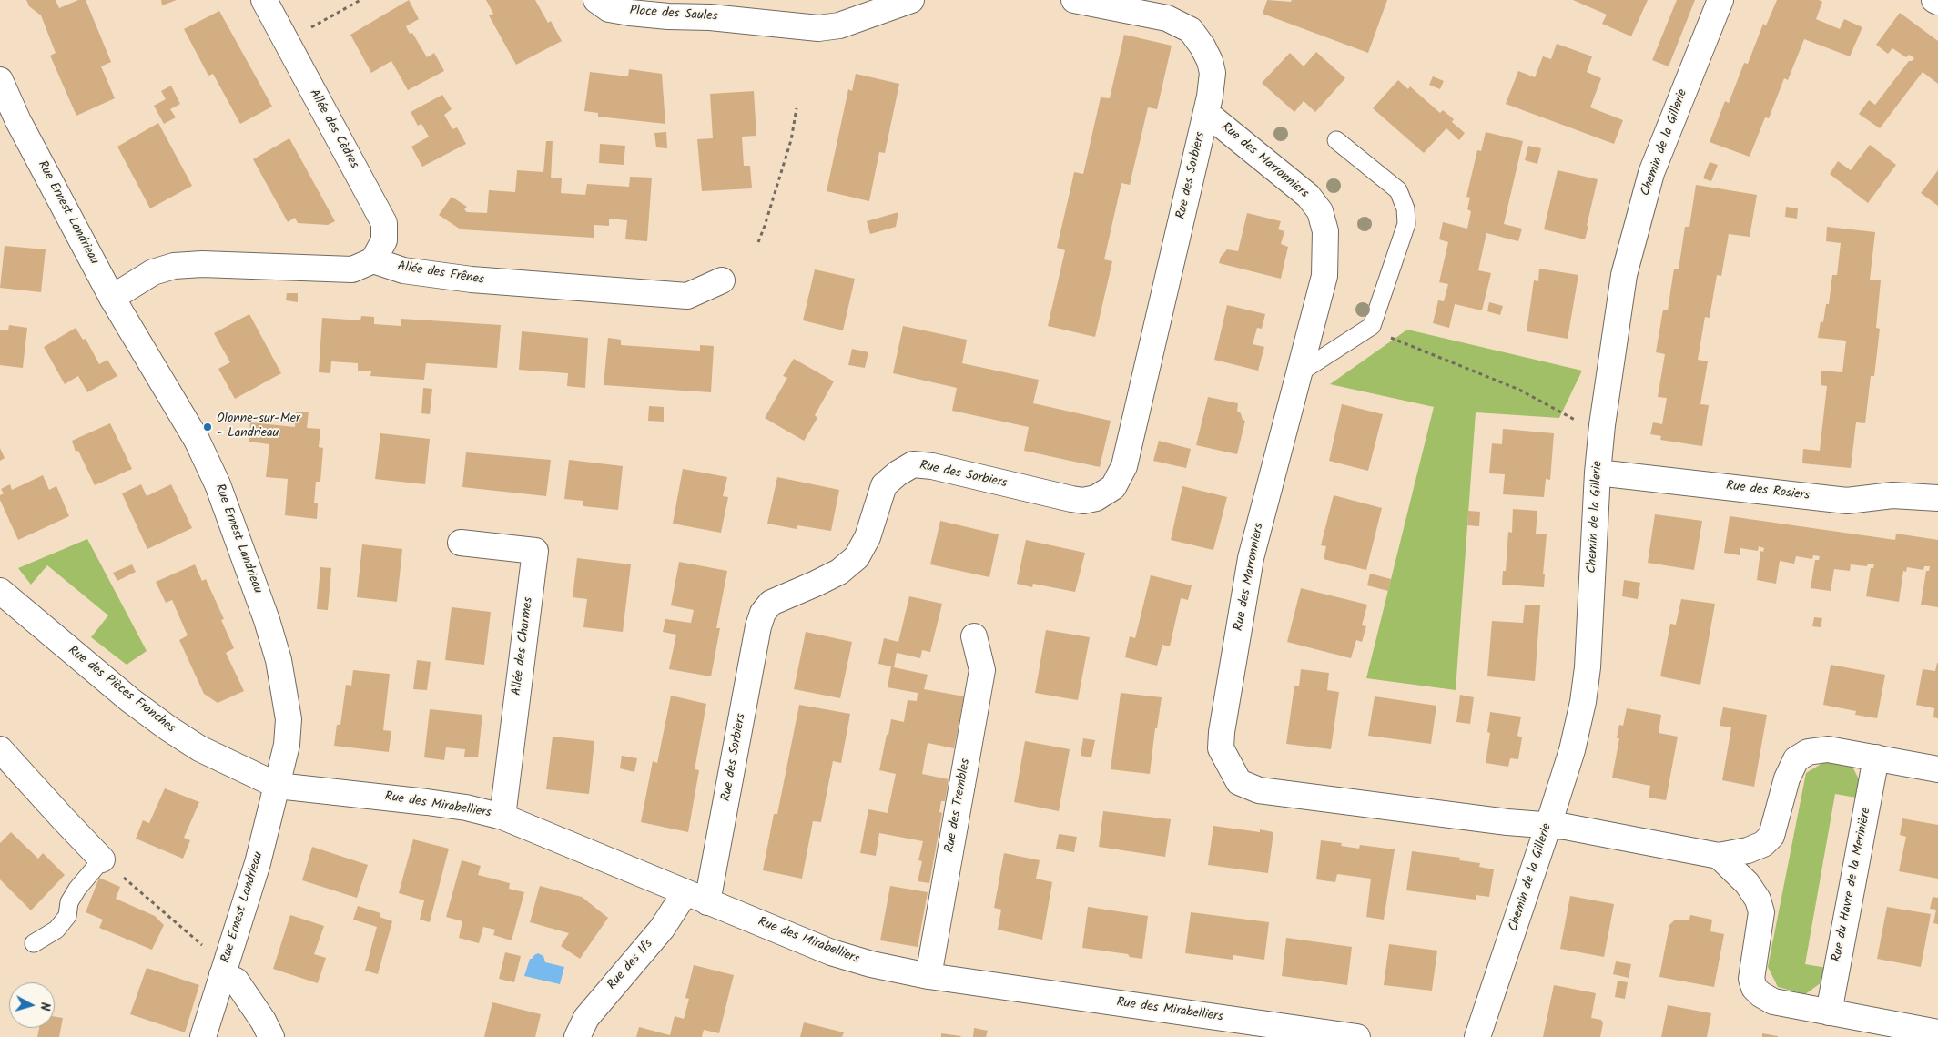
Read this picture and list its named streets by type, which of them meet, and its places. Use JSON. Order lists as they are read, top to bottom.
{
  "streets": {
    "street": [
      "Place des Saules",
      "Allée des Cèdres",
      "Chemin de la Gillerie",
      "Rue des Marronniers",
      "Rue des Sorbiers",
      "Rue Ernest Landrieau",
      "Allée des Frênes",
      "Rue des Rosiers",
      "Allée des Charmes",
      "Rue des Pièces Franches",
      "Rue des Mirabelliers",
      "Rue des Trembles",
      "Rue du Havre de la Merinière",
      "Rue des Ifs"
    ]
  },
  "crossings": [
    ["Allée des Cèdres", "Allée des Frênes"],
    ["Chemin de la Gillerie", "Rue des Marronniers"],
    ["Chemin de la Gillerie", "Rue des Rosiers"],
    ["Rue des Marronniers", "Rue des Sorbiers"],
    ["Rue des Sorbiers", "Rue des Mirabelliers"],
    ["Rue des Sorbiers", "Rue des Ifs"],
    ["Rue Ernest Landrieau", "Rue des Pièces Franches"],
    ["Rue Ernest Landrieau", "Rue des Mirabelliers"],
    ["Allée des Charmes", "Rue des Mirabelliers"],
    ["Rue des Pièces Franches", "Rue des Mirabelliers"],
    ["Rue des Mirabelliers", "Rue des Trembles"],
    ["Rue des Mirabelliers", "Rue des Ifs"]
  ],
  "places": ["Olonne-sur-Mer - Landrieau"],
  "north": "right"
}
